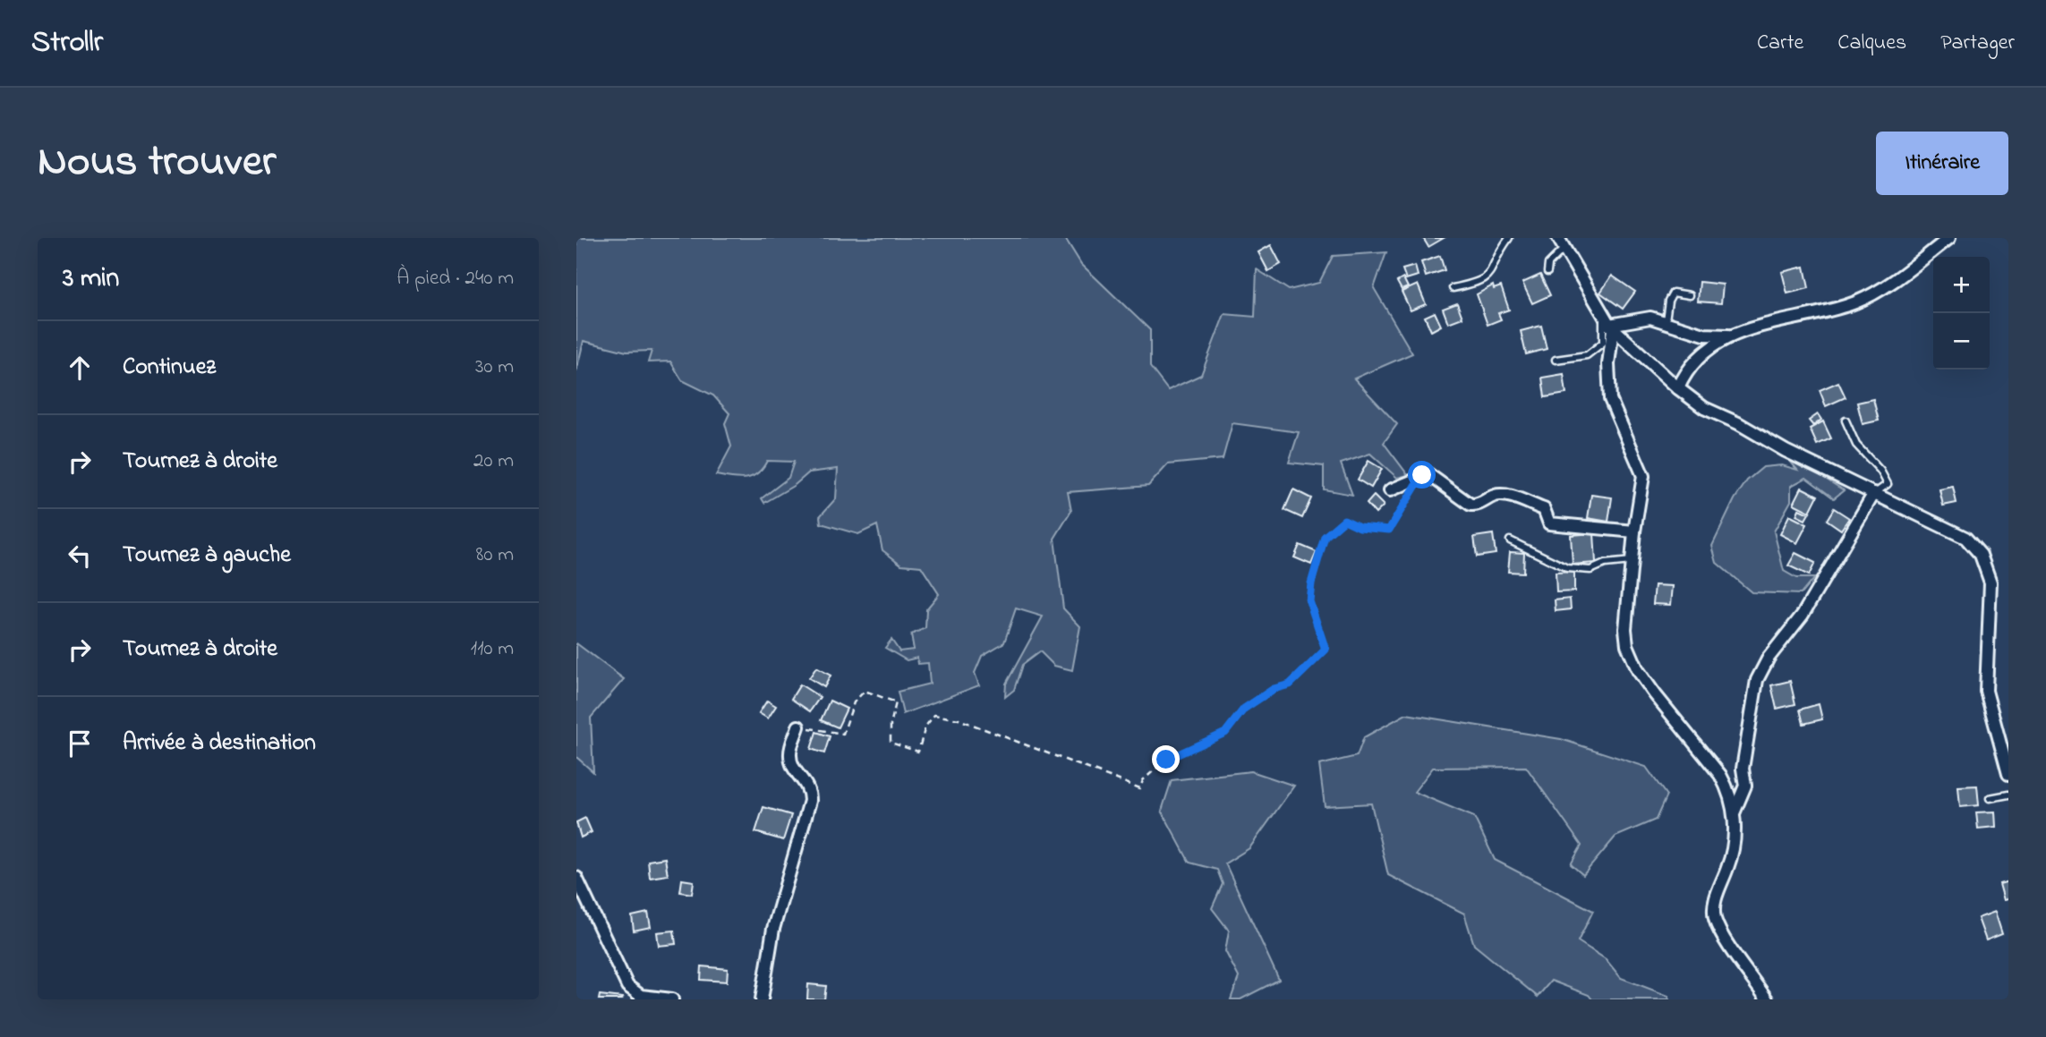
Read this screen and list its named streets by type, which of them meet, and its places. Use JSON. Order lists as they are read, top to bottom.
{
  "page": {
    "header": "Strollr",
    "nav": ["Carte", "Calques", "Partager"],
    "title": "Nous trouver",
    "buttons": "Itinéraire",
    "heading": ["3 min", "À pied · 240 m"],
    "map_buttons": ["+", "−"],
    "list": [
      ["Continuez", "30 m"],
      ["Tournez à droite", "20 m"],
      ["Tournez à gauche", "80 m"],
      ["Tournez à droite", "110 m"],
      "Arrivée à destination"
    ]
  }
}
